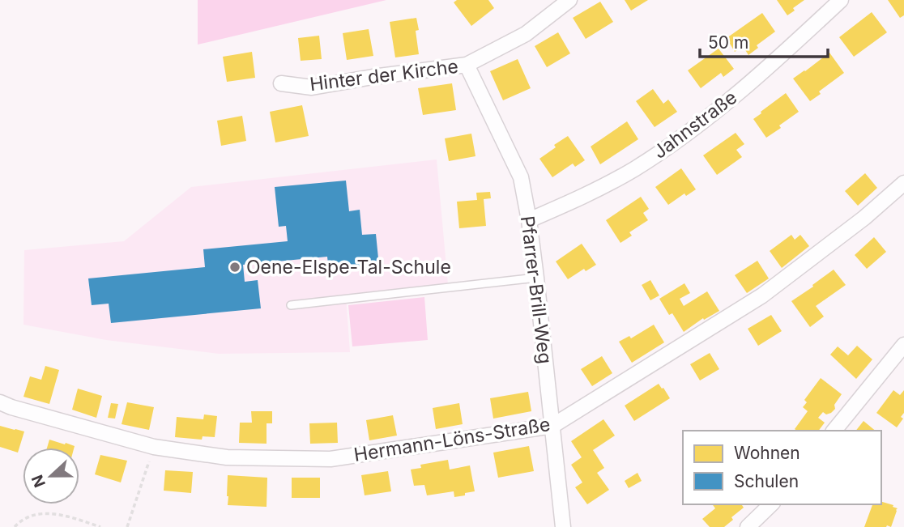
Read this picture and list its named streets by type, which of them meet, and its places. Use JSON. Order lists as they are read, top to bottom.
{
  "streets": {
    "street": [
      "Hinter der Kirche",
      "Jahnstraße",
      "Pfarrer-Brill-Weg",
      "Hermann-Löns-Straße"
    ]
  },
  "crossings": [
    ["Hinter der Kirche", "Pfarrer-Brill-Weg"],
    ["Jahnstraße", "Pfarrer-Brill-Weg"],
    ["Pfarrer-Brill-Weg", "Hermann-Löns-Straße"]
  ],
  "places": ["Oene-Elspe-Tal-Schule"],
  "legend": ["Wohnen", "Schulen"],
  "scale_bar": "50 m",
  "north": "left"
}
